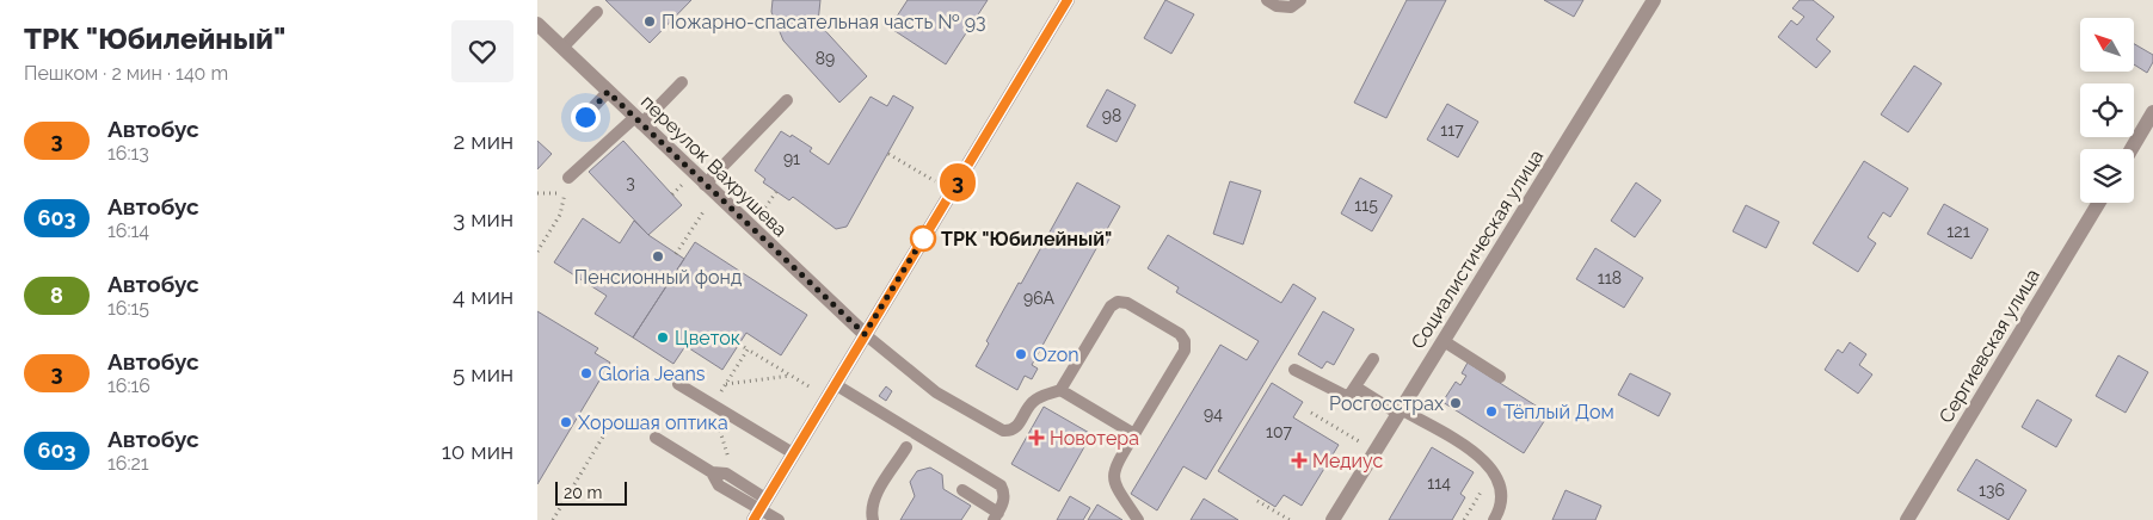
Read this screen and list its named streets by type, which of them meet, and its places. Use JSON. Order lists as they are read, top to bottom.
{
  "streets": {
    "street": ["переулок Вахрушева", "Социалистическая улица", "Сергиевская улица"]
  },
  "places": {
    "other": [
      "Пожарно-спасательная часть № 93",
      "ТРК \"Юбилейный\"",
      "Пенсионный фонд",
      "Цветок",
      "Ozon",
      "Gloria Jeans",
      "Росгосстрах",
      "Тёплый Дом",
      "Хорошая оптика"
    ],
    "health": ["Новотера", "Медиус"]
  },
  "lines": ["bus line 3"],
  "house_numbers": [
    "89",
    "98",
    "117",
    "91",
    "3",
    "115",
    "121",
    "118",
    "96А",
    "94",
    "107",
    "114",
    "136"
  ],
  "scale_bar": "20 m",
  "north": "top left",
  "page": {
    "heading": ["ТРК \"Юбилейный\"", "Пешком · 2 мин · 140 m"],
    "on_map": "3",
    "list": [
      {
        "mark": "3",
        "name": "Автобус",
        "note": "16:13",
        "value": "2 мин"
      },
      {
        "mark": "603",
        "name": "Автобус",
        "note": "16:14",
        "value": "3 мин"
      },
      {
        "mark": "8",
        "name": "Автобус",
        "note": "16:15",
        "value": "4 мин"
      },
      {
        "mark": "3",
        "name": "Автобус",
        "note": "16:16",
        "value": "5 мин"
      },
      {
        "mark": "603",
        "name": "Автобус",
        "note": "16:21",
        "value": "10 мин"
      }
    ],
    "scale": "20 m"
  }
}
